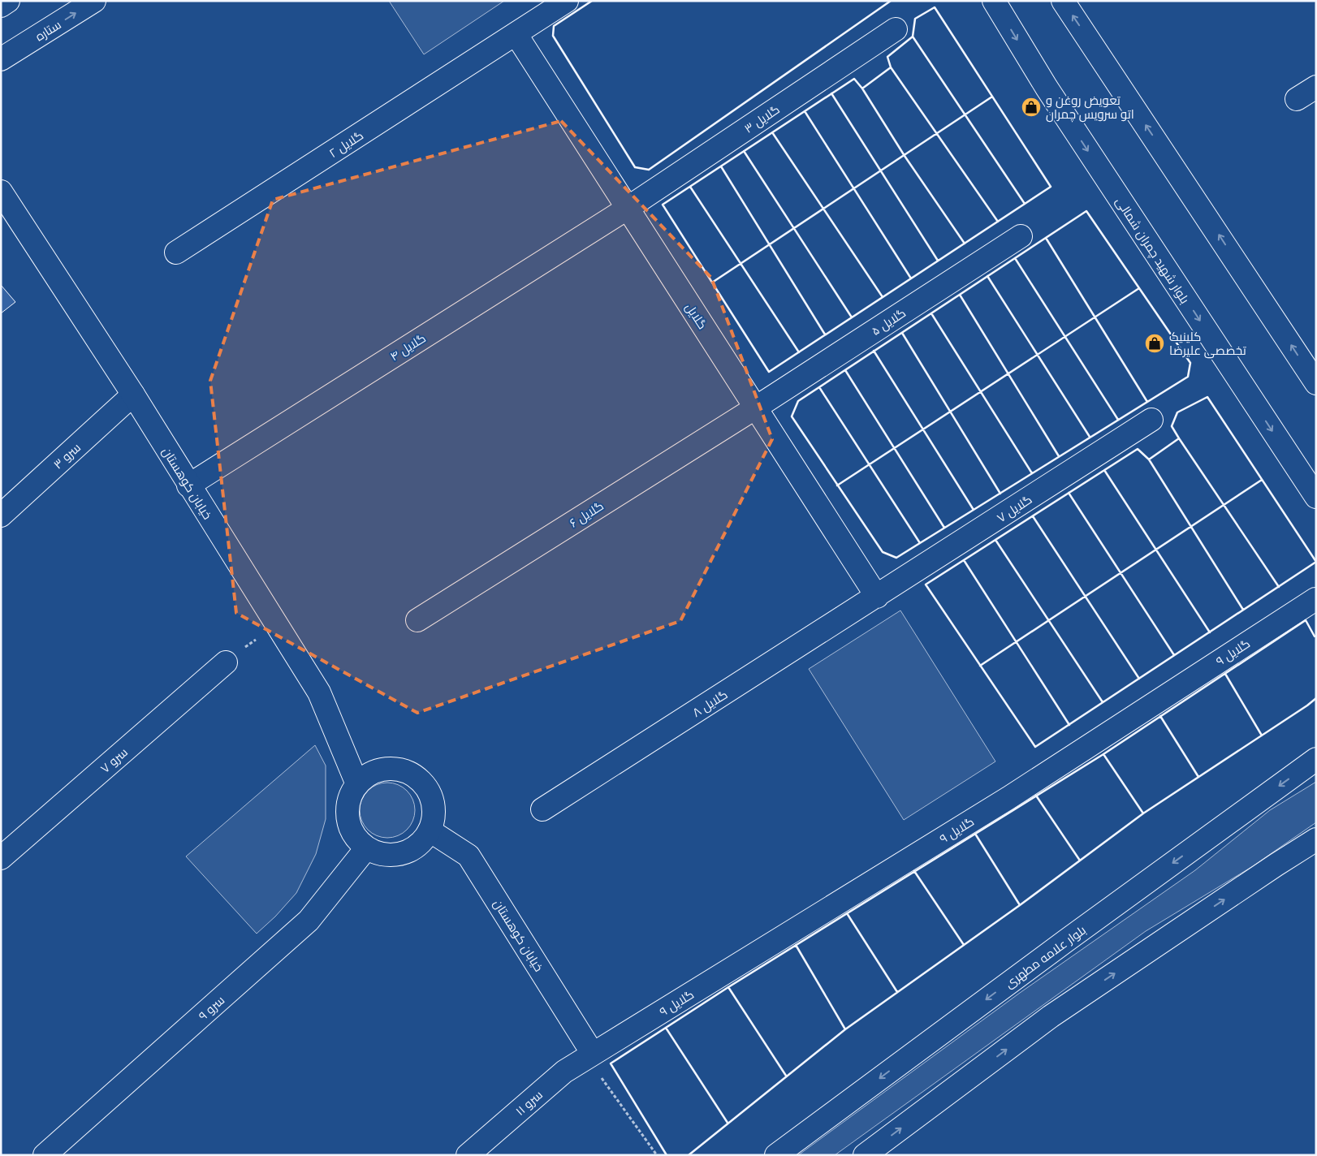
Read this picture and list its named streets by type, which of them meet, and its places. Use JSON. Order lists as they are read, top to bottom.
{
  "streets": {
    "street": [
      "ستاره",
      "گلایل ۳",
      "گلایل ۲",
      "بلوار شهید چمران شمالی",
      "گلایل",
      "گلایل ۵",
      "گلایل ۴",
      "سرو ۳",
      "خیابان کوهستان",
      "گلایل ۷",
      "گلایل ۶",
      "گلایل ۹",
      "گلایل ۸",
      "سرو ۷",
      "بلوار علامه مطهری",
      "سرو ۹",
      "سرو ۱۱"
    ]
  },
  "crossings": [
    ["گلایل ۳", "گلایل"],
    ["گلایل ۳", "گلایل ۴"],
    ["گلایل ۲", "گلایل"],
    ["گلایل", "گلایل ۵"],
    ["گلایل", "گلایل ۴"],
    ["گلایل", "گلایل ۷"],
    ["گلایل", "گلایل ۶"],
    ["گلایل", "گلایل ۸"],
    ["گلایل ۵", "گلایل ۶"],
    ["گلایل ۴", "خیابان کوهستان"],
    ["سرو ۳", "خیابان کوهستان"],
    ["خیابان کوهستان", "گلایل ۹"],
    ["خیابان کوهستان", "سرو ۹"],
    ["خیابان کوهستان", "سرو ۱۱"],
    ["گلایل ۷", "گلایل ۸"],
    ["گلایل ۹", "سرو ۱۱"]
  ],
  "one_way": ["ستاره"],
  "places": {
    "shop": ["تعویض روغن و اتو سرویس چمران", "کلینیک تخصصی علیرضا"]
  }
}
